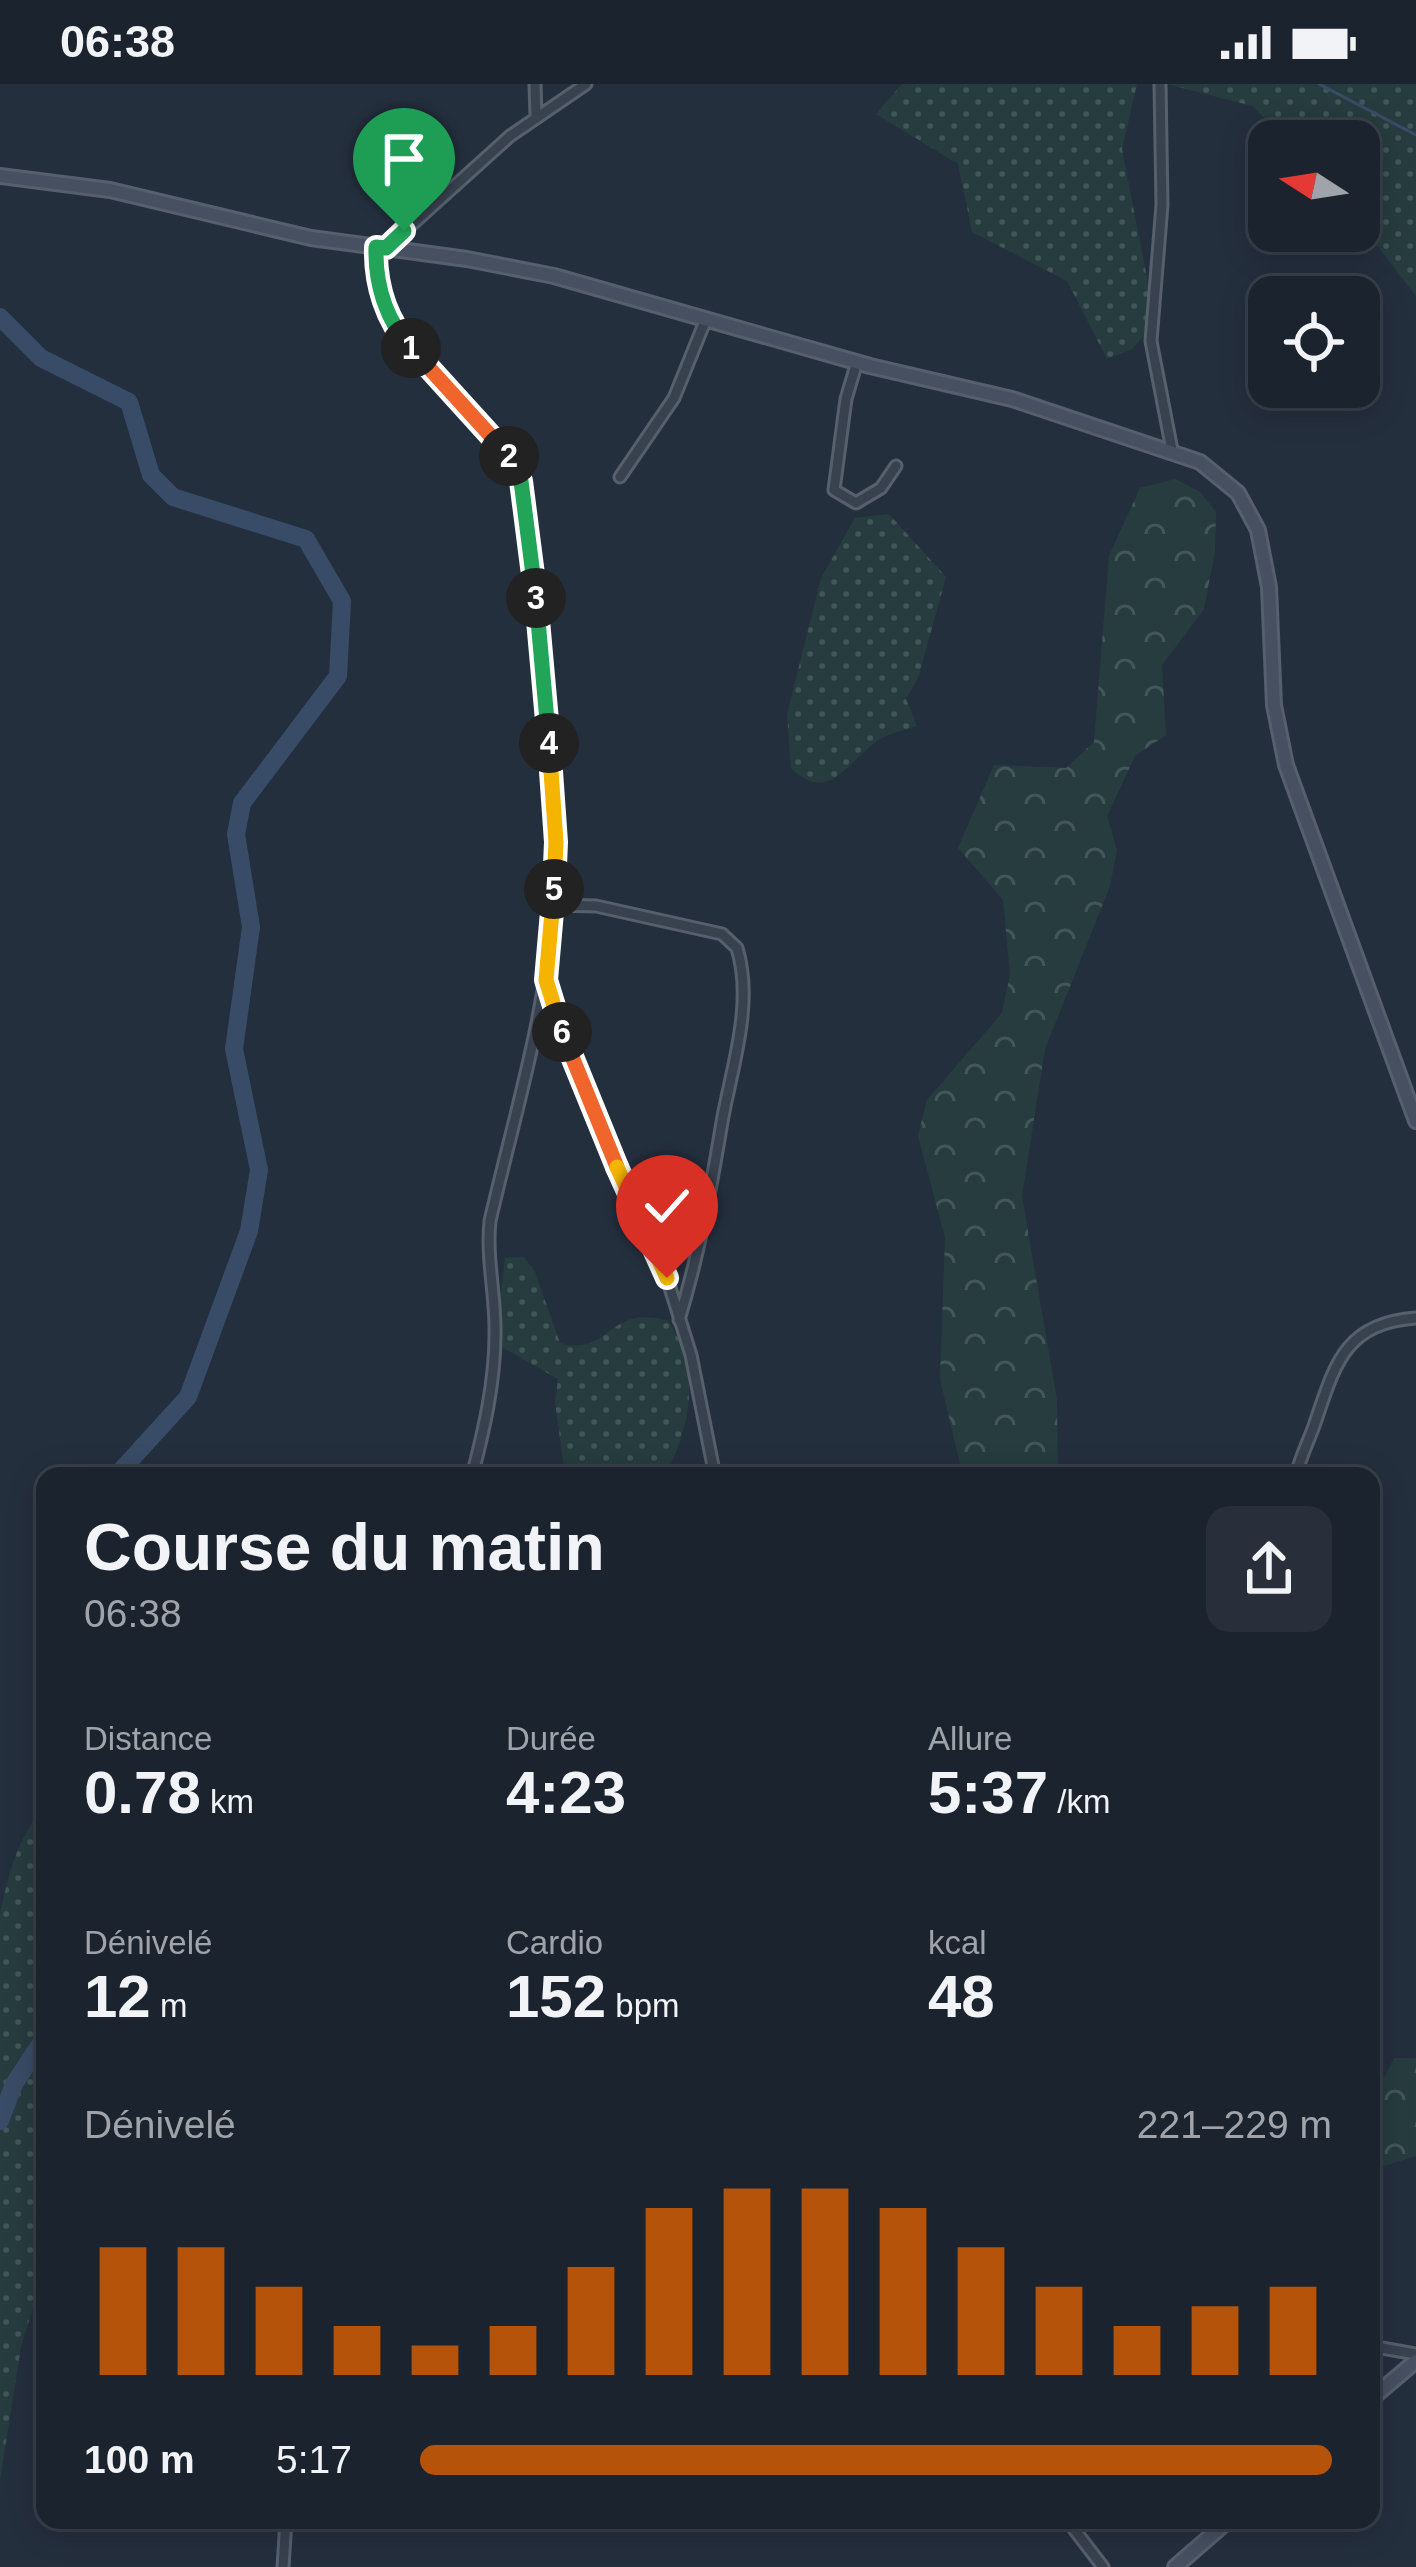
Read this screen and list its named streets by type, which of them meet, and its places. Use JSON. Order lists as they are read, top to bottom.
{
  "north": "left",
  "page": {
    "status": "06:38",
    "pins": [
      "1",
      "2",
      "3",
      "4",
      "5",
      "6"
    ],
    "heading": ["Course du matin", "06:38"],
    "stats": [
      ["Distance", "0.78 km"],
      ["Durée", "4:23"],
      ["Allure", "5:37 /km"],
      ["Dénivelé", "12 m"],
      ["Cardio", "152 bpm"],
      ["kcal", "48"]
    ],
    "chart": ["Dénivelé", "221–229 m"],
    "list": [
      {
        "name": "100 m",
        "note": "5:17"
      }
    ]
  }
}
